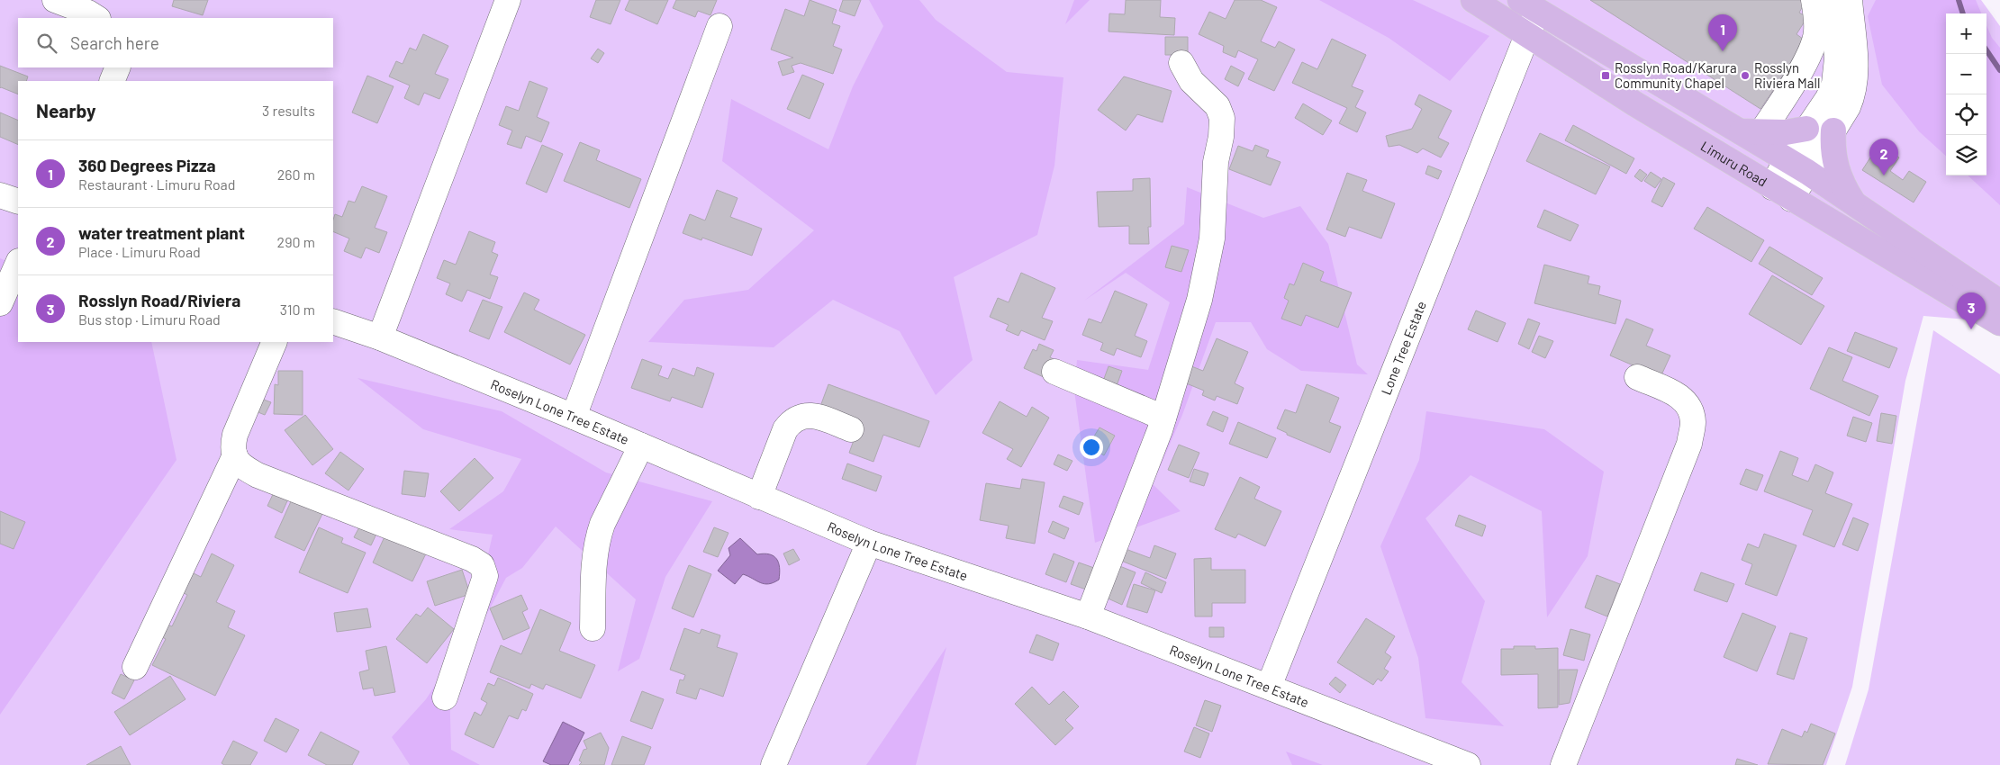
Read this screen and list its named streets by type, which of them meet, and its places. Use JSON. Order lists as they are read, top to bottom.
{
  "streets": {
    "main road": ["Limuru Road"],
    "street": ["Lone Tree Estate", "Roselyn Lone Tree Estate"]
  },
  "crossings": [
    ["Limuru Road", "Lone Tree Estate"],
    ["Lone Tree Estate", "Roselyn Lone Tree Estate"]
  ],
  "places": {
    "transit": ["Rosslyn Road/Karura Community Chapel"],
    "other": ["Rosslyn Riviera Mall"]
  },
  "page": {
    "map_buttons": ["+", "−"],
    "pins": ["1", "2", "3"],
    "search": "Search here",
    "heading": ["Nearby", "3 results"],
    "list": [
      {
        "mark": "1",
        "name": "360 Degrees Pizza",
        "note": "Restaurant · Limuru Road",
        "value": "260 m"
      },
      {
        "mark": "2",
        "name": "water treatment plant",
        "note": "Place · Limuru Road",
        "value": "290 m"
      },
      {
        "mark": "3",
        "name": "Rosslyn Road/Riviera",
        "note": "Bus stop · Limuru Road",
        "value": "310 m"
      }
    ]
  }
}
